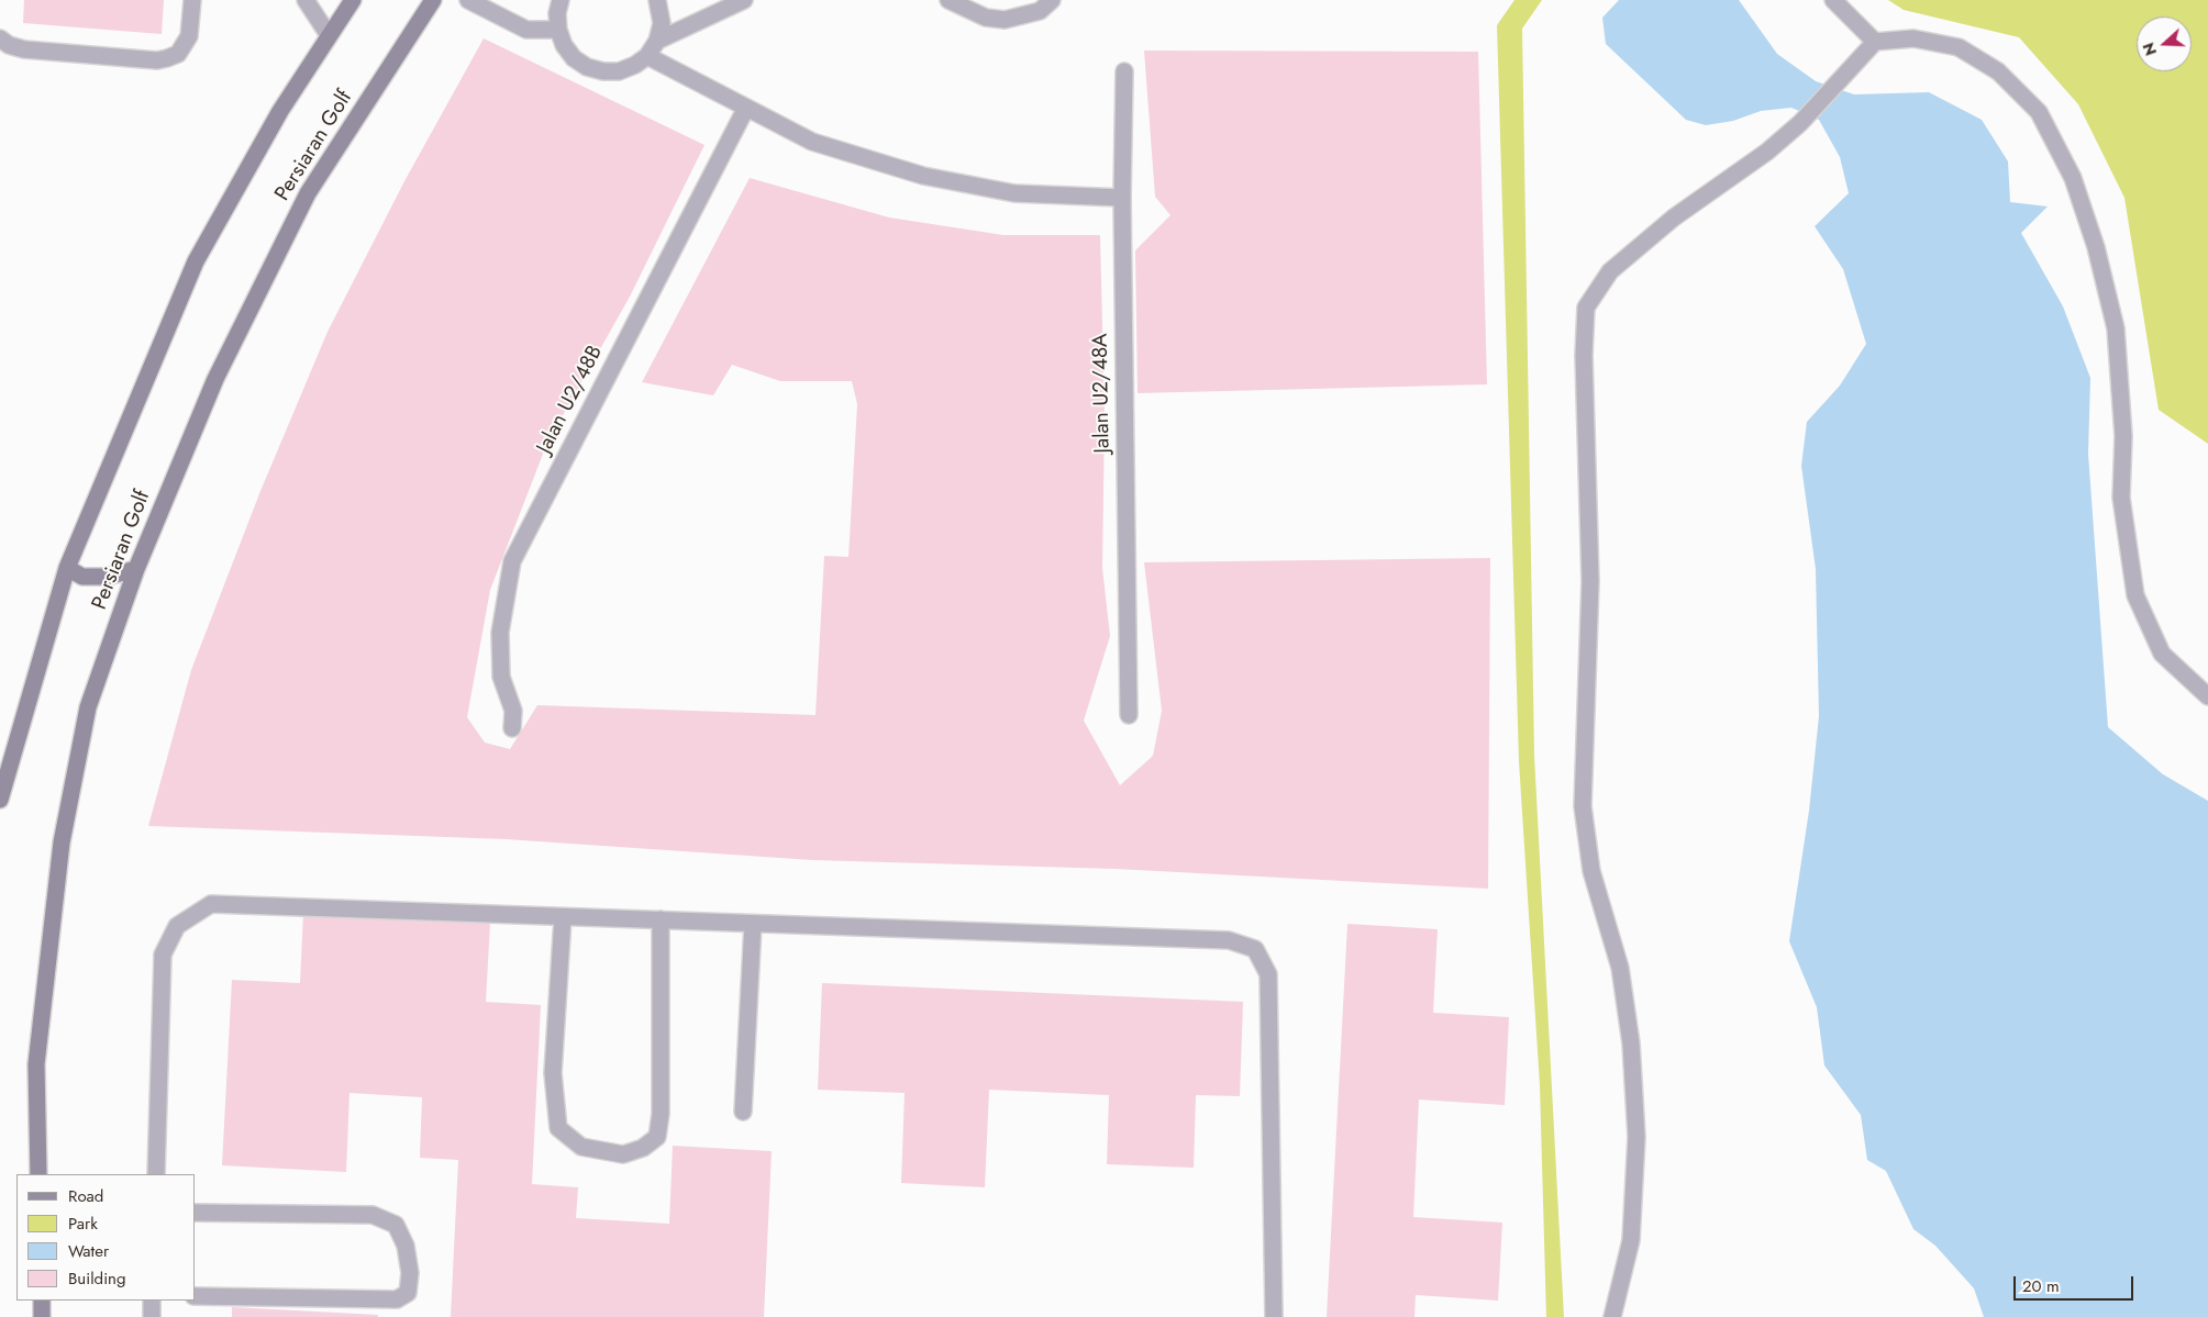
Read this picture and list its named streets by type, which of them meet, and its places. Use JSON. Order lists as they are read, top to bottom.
{
  "streets": {
    "street": ["Persiaran Golf", "Jalan U2/48A", "Jalan U2/48B"]
  },
  "legend": [
    "Road",
    "Park",
    "Water",
    "Building"
  ],
  "scale_bar": "20 m",
  "north": "left"
}
